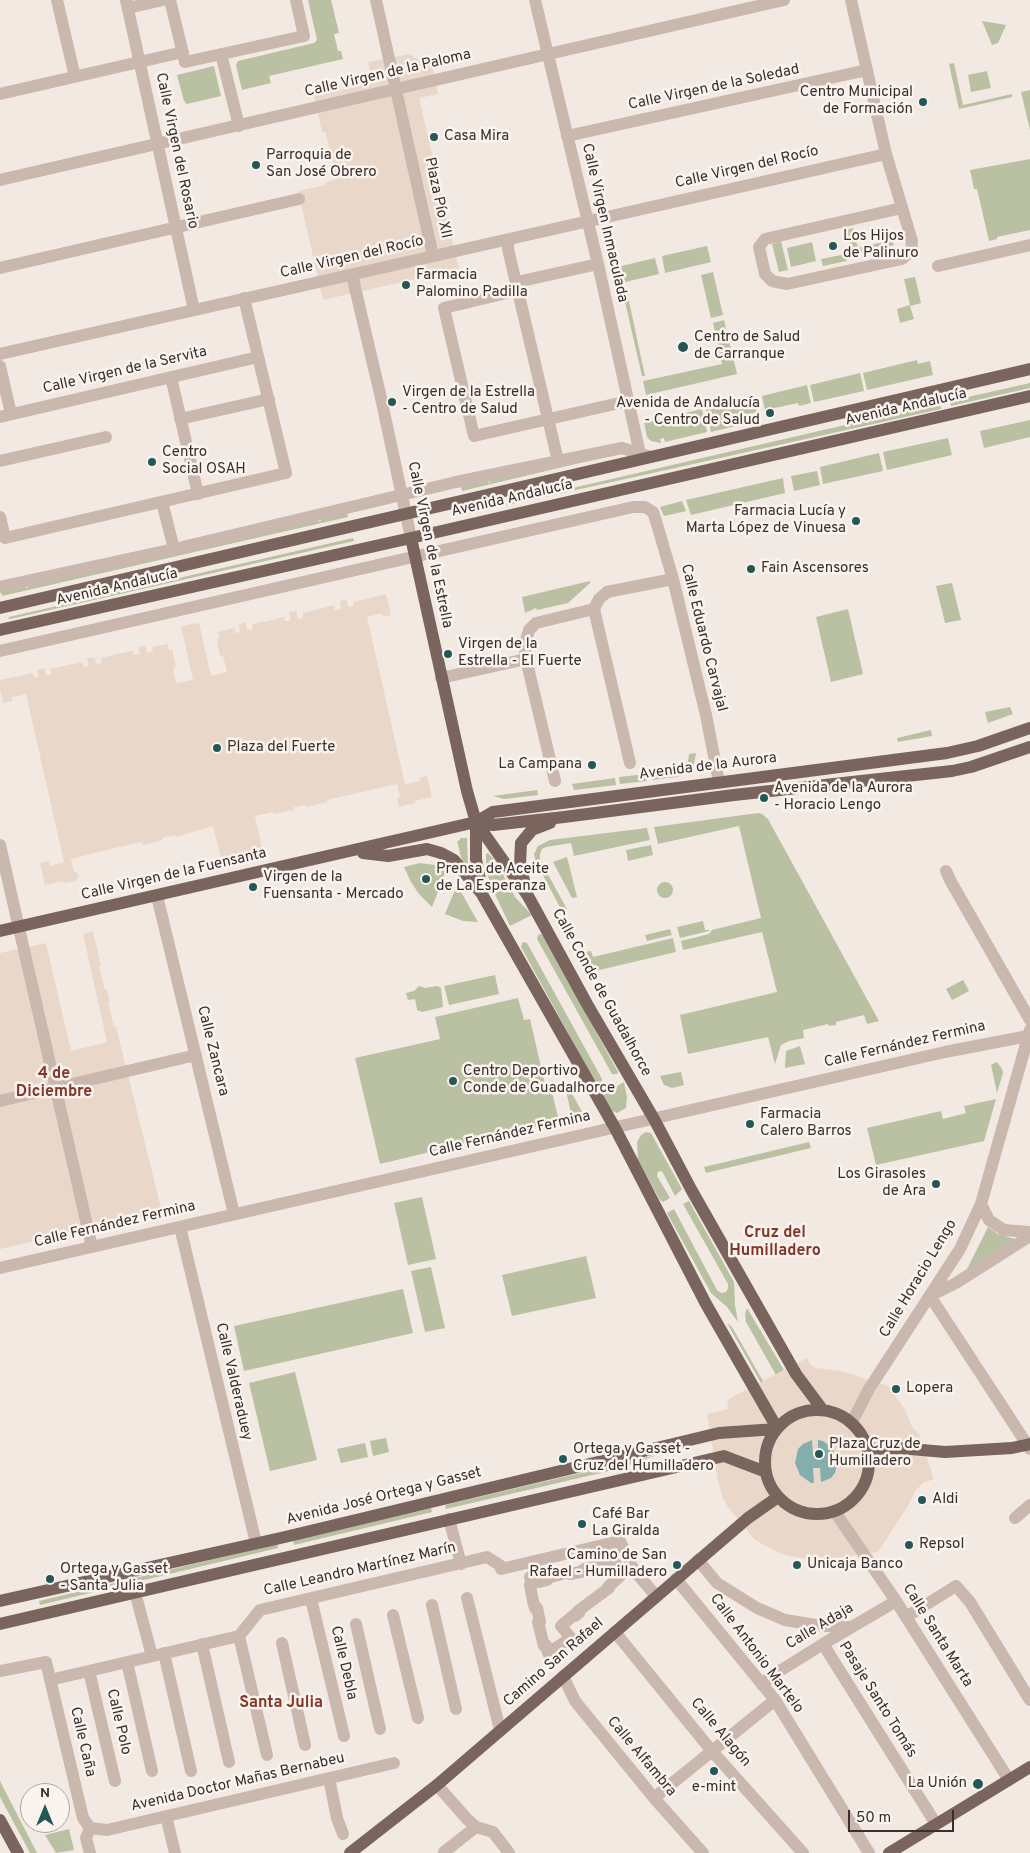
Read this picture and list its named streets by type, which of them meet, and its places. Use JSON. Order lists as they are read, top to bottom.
{
  "streets": {
    "main road": [
      "Avenida Andalucía",
      "Calle Virgen de la Estrella",
      "Avenida de la Aurora",
      "Calle Virgen de la Fuensanta",
      "Calle Conde de Guadalhorce",
      "Avenida José Ortega y Gasset",
      "Camino San Rafael"
    ],
    "street": [
      "Calle Virgen de la Paloma",
      "Calle Virgen de la Soledad",
      "Calle Virgen del Rosario",
      "Calle Virgen del Rocío",
      "Plaza Pío XII",
      "Calle Virgen Inmaculada",
      "Calle Virgen de la Servita",
      "Calle Eduardo Carvajal",
      "Calle Fernández Fermina",
      "Calle Zancara",
      "Calle Horacio Lengo",
      "Calle Valderaduey",
      "Calle Leandro Martínez Marín",
      "Calle Adaja",
      "Calle Santa Marta",
      "Calle Antonio Martelo",
      "Calle Debla",
      "Pasaje Santo Tomás",
      "Calle Polo",
      "Calle Alagón",
      "Calle Caña",
      "Calle Alfambra",
      "Avenida Doctor Mañas Bernabeu"
    ]
  },
  "crossings": [
    ["Calle Virgen de la Paloma", "Calle Virgen del Rosario"],
    ["Calle Virgen de la Paloma", "Plaza Pío XII"],
    ["Calle Virgen de la Paloma", "Calle Virgen Inmaculada"],
    ["Calle Virgen de la Soledad", "Calle Virgen Inmaculada"],
    ["Calle Virgen del Rosario", "Calle Virgen del Rocío"],
    ["Calle Virgen del Rocío", "Plaza Pío XII"],
    ["Calle Virgen del Rocío", "Calle Virgen Inmaculada"],
    ["Calle Virgen del Rocío", "Calle Virgen de la Estrella"],
    ["Calle Virgen Inmaculada", "Avenida Andalucía"],
    ["Avenida Andalucía", "Calle Virgen de la Estrella"],
    ["Calle Virgen de la Estrella", "Calle Eduardo Carvajal"],
    ["Calle Virgen de la Estrella", "Avenida de la Aurora"],
    ["Calle Virgen de la Estrella", "Calle Virgen de la Fuensanta"],
    ["Calle Virgen de la Estrella", "Calle Conde de Guadalhorce"],
    ["Calle Eduardo Carvajal", "Avenida de la Aurora"],
    ["Avenida de la Aurora", "Calle Virgen de la Fuensanta"],
    ["Avenida de la Aurora", "Calle Conde de Guadalhorce"],
    ["Calle Virgen de la Fuensanta", "Calle Conde de Guadalhorce"],
    ["Calle Virgen de la Fuensanta", "Calle Zancara"],
    ["Calle Conde de Guadalhorce", "Calle Fernández Fermina"],
    ["Calle Conde de Guadalhorce", "Calle Horacio Lengo"],
    ["Calle Conde de Guadalhorce", "Avenida José Ortega y Gasset"],
    ["Calle Conde de Guadalhorce", "Calle Santa Marta"],
    ["Calle Conde de Guadalhorce", "Camino San Rafael"],
    ["Calle Fernández Fermina", "Calle Zancara"],
    ["Calle Fernández Fermina", "Calle Horacio Lengo"],
    ["Calle Fernández Fermina", "Calle Valderaduey"],
    ["Calle Horacio Lengo", "Avenida José Ortega y Gasset"],
    ["Calle Horacio Lengo", "Calle Santa Marta"],
    ["Calle Horacio Lengo", "Camino San Rafael"],
    ["Calle Valderaduey", "Avenida José Ortega y Gasset"],
    ["Avenida José Ortega y Gasset", "Calle Santa Marta"],
    ["Avenida José Ortega y Gasset", "Camino San Rafael"],
    ["Calle Leandro Martínez Marín", "Calle Debla"],
    ["Calle Leandro Martínez Marín", "Camino San Rafael"],
    ["Calle Adaja", "Calle Santa Marta"],
    ["Calle Adaja", "Calle Antonio Martelo"],
    ["Calle Adaja", "Pasaje Santo Tomás"],
    ["Calle Santa Marta", "Camino San Rafael"],
    ["Calle Antonio Martelo", "Camino San Rafael"],
    ["Camino San Rafael", "Calle Alagón"],
    ["Camino San Rafael", "Calle Alfambra"],
    ["Calle Caña", "Avenida Doctor Mañas Bernabeu"]
  ],
  "districts": ["4 de Diciembre", "Cruz del Humilladero", "Santa Julia"],
  "places": [
    "Centro Municipal de Formación",
    "Casa Mira",
    "Parroquia de San José Obrero",
    "Los Hijos de Palinuro",
    "Farmacia Palomino Padilla",
    "Centro de Salud de Carranque",
    "Virgen de la Estrella - Centro de Salud",
    "Avenida de Andalucía - Centro de Salud",
    "Centro Social OSAH",
    "Farmacia Lucía y Marta López de Vinuesa",
    "Fain Ascensores",
    "Virgen de la Estrella - El Fuerte",
    "Plaza del Fuerte",
    "La Campana",
    "Avenida de la Aurora - Horacio Lengo",
    "Prensa de Aceite de La Esperanza",
    "Virgen de la Fuensanta - Mercado",
    "Centro Deportivo Conde de Guadalhorce",
    "Farmacia Calero Barros",
    "Los Girasoles de Ara",
    "Lopera",
    "Plaza Cruz de Humilladero",
    "Ortega y Gasset - Cruz del Humilladero",
    "Aldi",
    "Café Bar La Giralda",
    "Repsol",
    "Camino de San Rafael - Humilladero",
    "Unicaja Banco",
    "Ortega y Gasset - Santa Julia",
    "e-mint",
    "La Unión"
  ],
  "scale_bar": "50 m",
  "north": "top"
}
